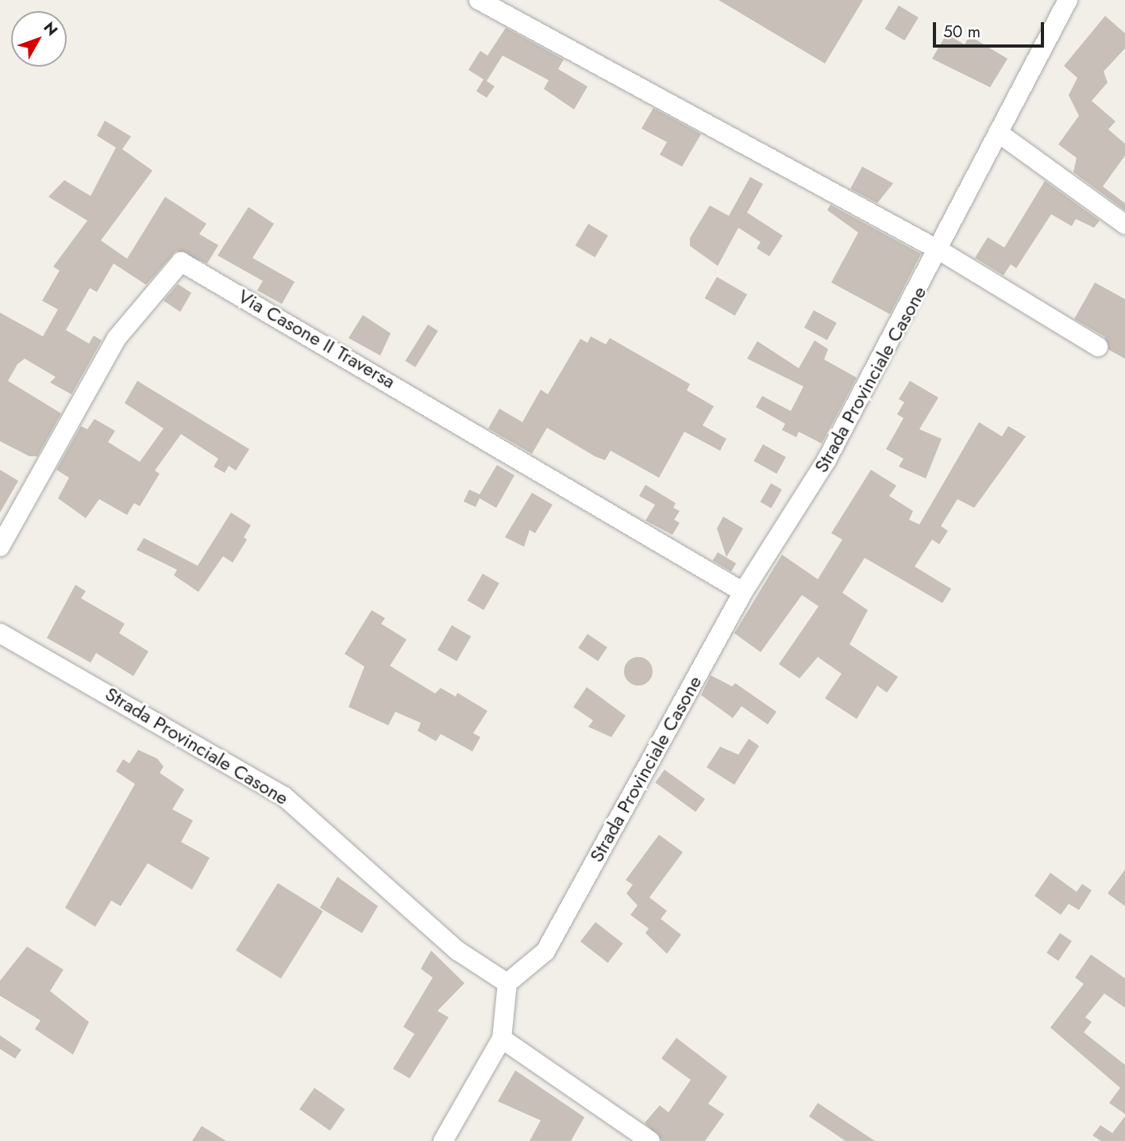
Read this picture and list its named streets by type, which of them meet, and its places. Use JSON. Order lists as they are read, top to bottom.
{
  "streets": {
    "street": ["Via Casone II Traversa", "Strada Provinciale Casone"]
  },
  "crossings": [
    ["Via Casone II Traversa", "Strada Provinciale Casone"]
  ],
  "scale_bar": "50 m",
  "north": "top right"
}
